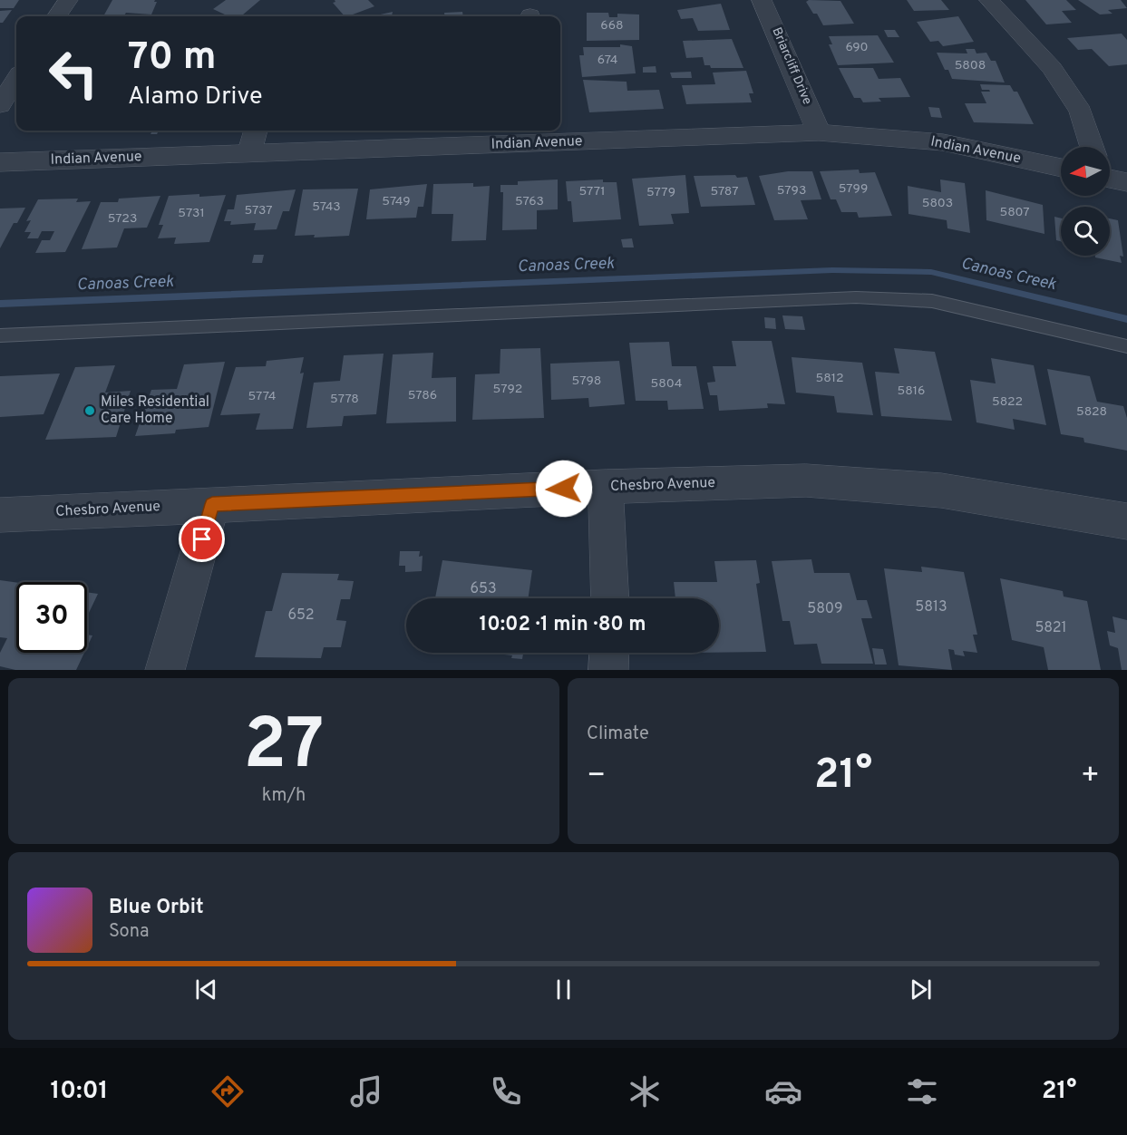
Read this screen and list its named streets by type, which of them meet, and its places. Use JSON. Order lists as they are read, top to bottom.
{
  "streets": {
    "street": ["Briarcliff Drive", "Indian Avenue", "Chesbro Avenue"]
  },
  "crossings": [
    ["Briarcliff Drive", "Indian Avenue"]
  ],
  "water": ["Canoas Creek"],
  "places": ["Miles Residential Care Home"],
  "house_numbers": [
    "668",
    "690",
    "674",
    "5808",
    "5799",
    "5793",
    "5771",
    "5787",
    "5779",
    "5749",
    "5763",
    "5803",
    "5743",
    "5737",
    "5807",
    "5731",
    "5723",
    "5812",
    "5798",
    "5804",
    "5792",
    "5816",
    "5786",
    "5774",
    "5778",
    "5822",
    "5828",
    "653",
    "5813",
    "5809",
    "652",
    "5821"
  ],
  "north": "left",
  "page": {
    "turn": ["70 m", "Alamo Drive"],
    "limit": "30",
    "trip": "10:02 · 1 min · 80 m",
    "tile": [
      ["27", "km/h"],
      "Climate"
    ],
    "heat": ["−", "21°", "+"],
    "song": ["Blue Orbit", "Sona"],
    "tabs": ["10:01", "21°"]
  }
}
